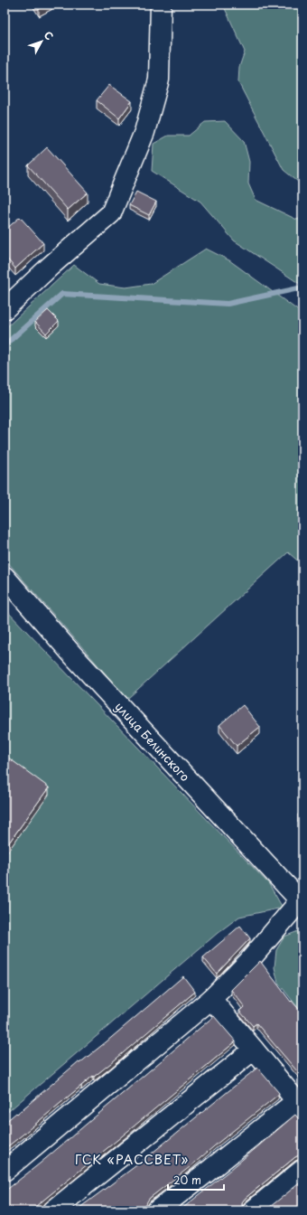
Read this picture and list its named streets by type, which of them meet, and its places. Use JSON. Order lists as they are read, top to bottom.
{
  "streets": {
    "street": ["улица Белинского"]
  },
  "districts": ["ГСК «РАССВЕТ»"],
  "scale_bar": "20 m",
  "north": "top right"
}
